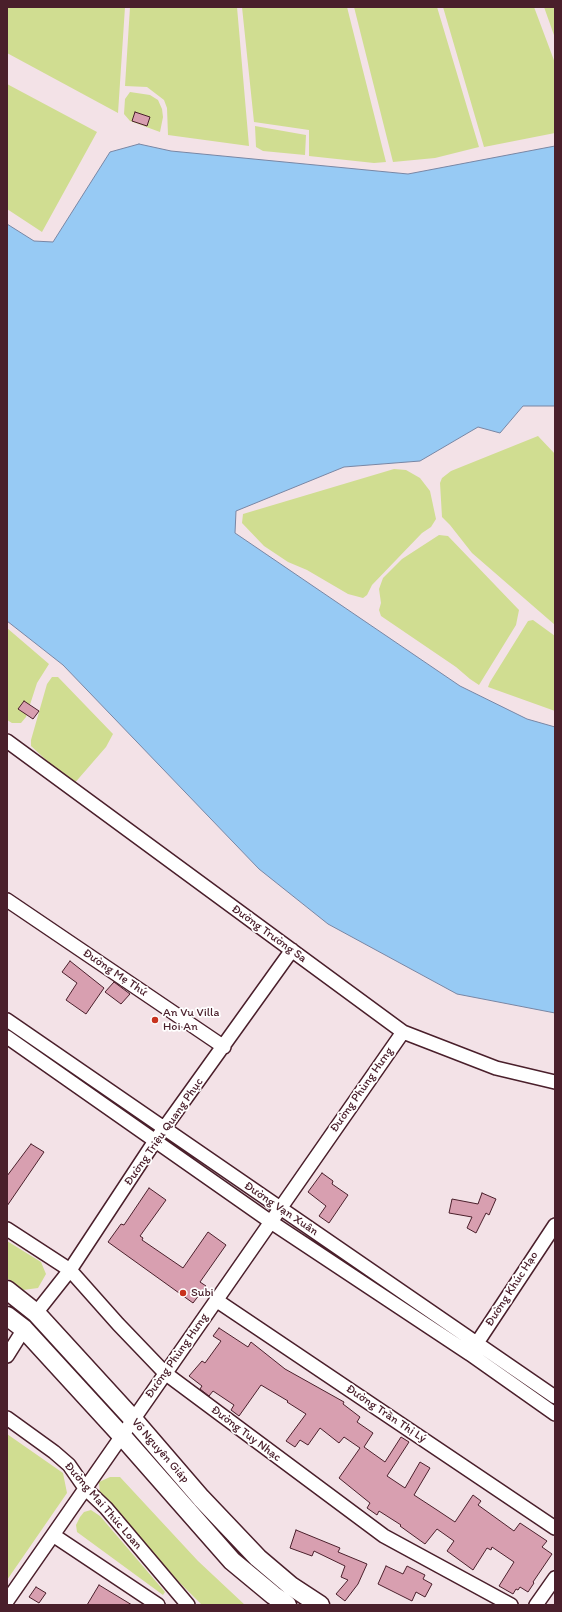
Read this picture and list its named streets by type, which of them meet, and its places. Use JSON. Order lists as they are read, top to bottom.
{
  "streets": {
    "main road": ["Võ Nguyên Giáp"],
    "street": [
      "Đường Trường Sa",
      "Đường Mẹ Thứ",
      "Đường Phùng Hưng",
      "Đường Triệu Quang Phục",
      "Đường Vạn Xuân",
      "Đường Khúc Hạo",
      "Đường Trần Thị Lý",
      "Đường Tuy Nhạc",
      "Đường Mai Thúc Loan"
    ]
  },
  "crossings": [
    ["Đường Trường Sa", "Đường Phùng Hưng"],
    ["Đường Trường Sa", "Đường Triệu Quang Phục"],
    ["Đường Mẹ Thứ", "Đường Triệu Quang Phục"],
    ["Đường Phùng Hưng", "Đường Vạn Xuân"],
    ["Đường Phùng Hưng", "Đường Trần Thị Lý"],
    ["Đường Phùng Hưng", "Đường Tuy Nhạc"],
    ["Đường Phùng Hưng", "Võ Nguyên Giáp"],
    ["Đường Phùng Hưng", "Đường Mai Thúc Loan"],
    ["Đường Triệu Quang Phục", "Đường Vạn Xuân"],
    ["Đường Triệu Quang Phục", "Đường Tuy Nhạc"],
    ["Đường Triệu Quang Phục", "Võ Nguyên Giáp"],
    ["Đường Vạn Xuân", "Đường Khúc Hạo"]
  ],
  "places": ["An Vu Villa Hoi An", "Subi"]
}
